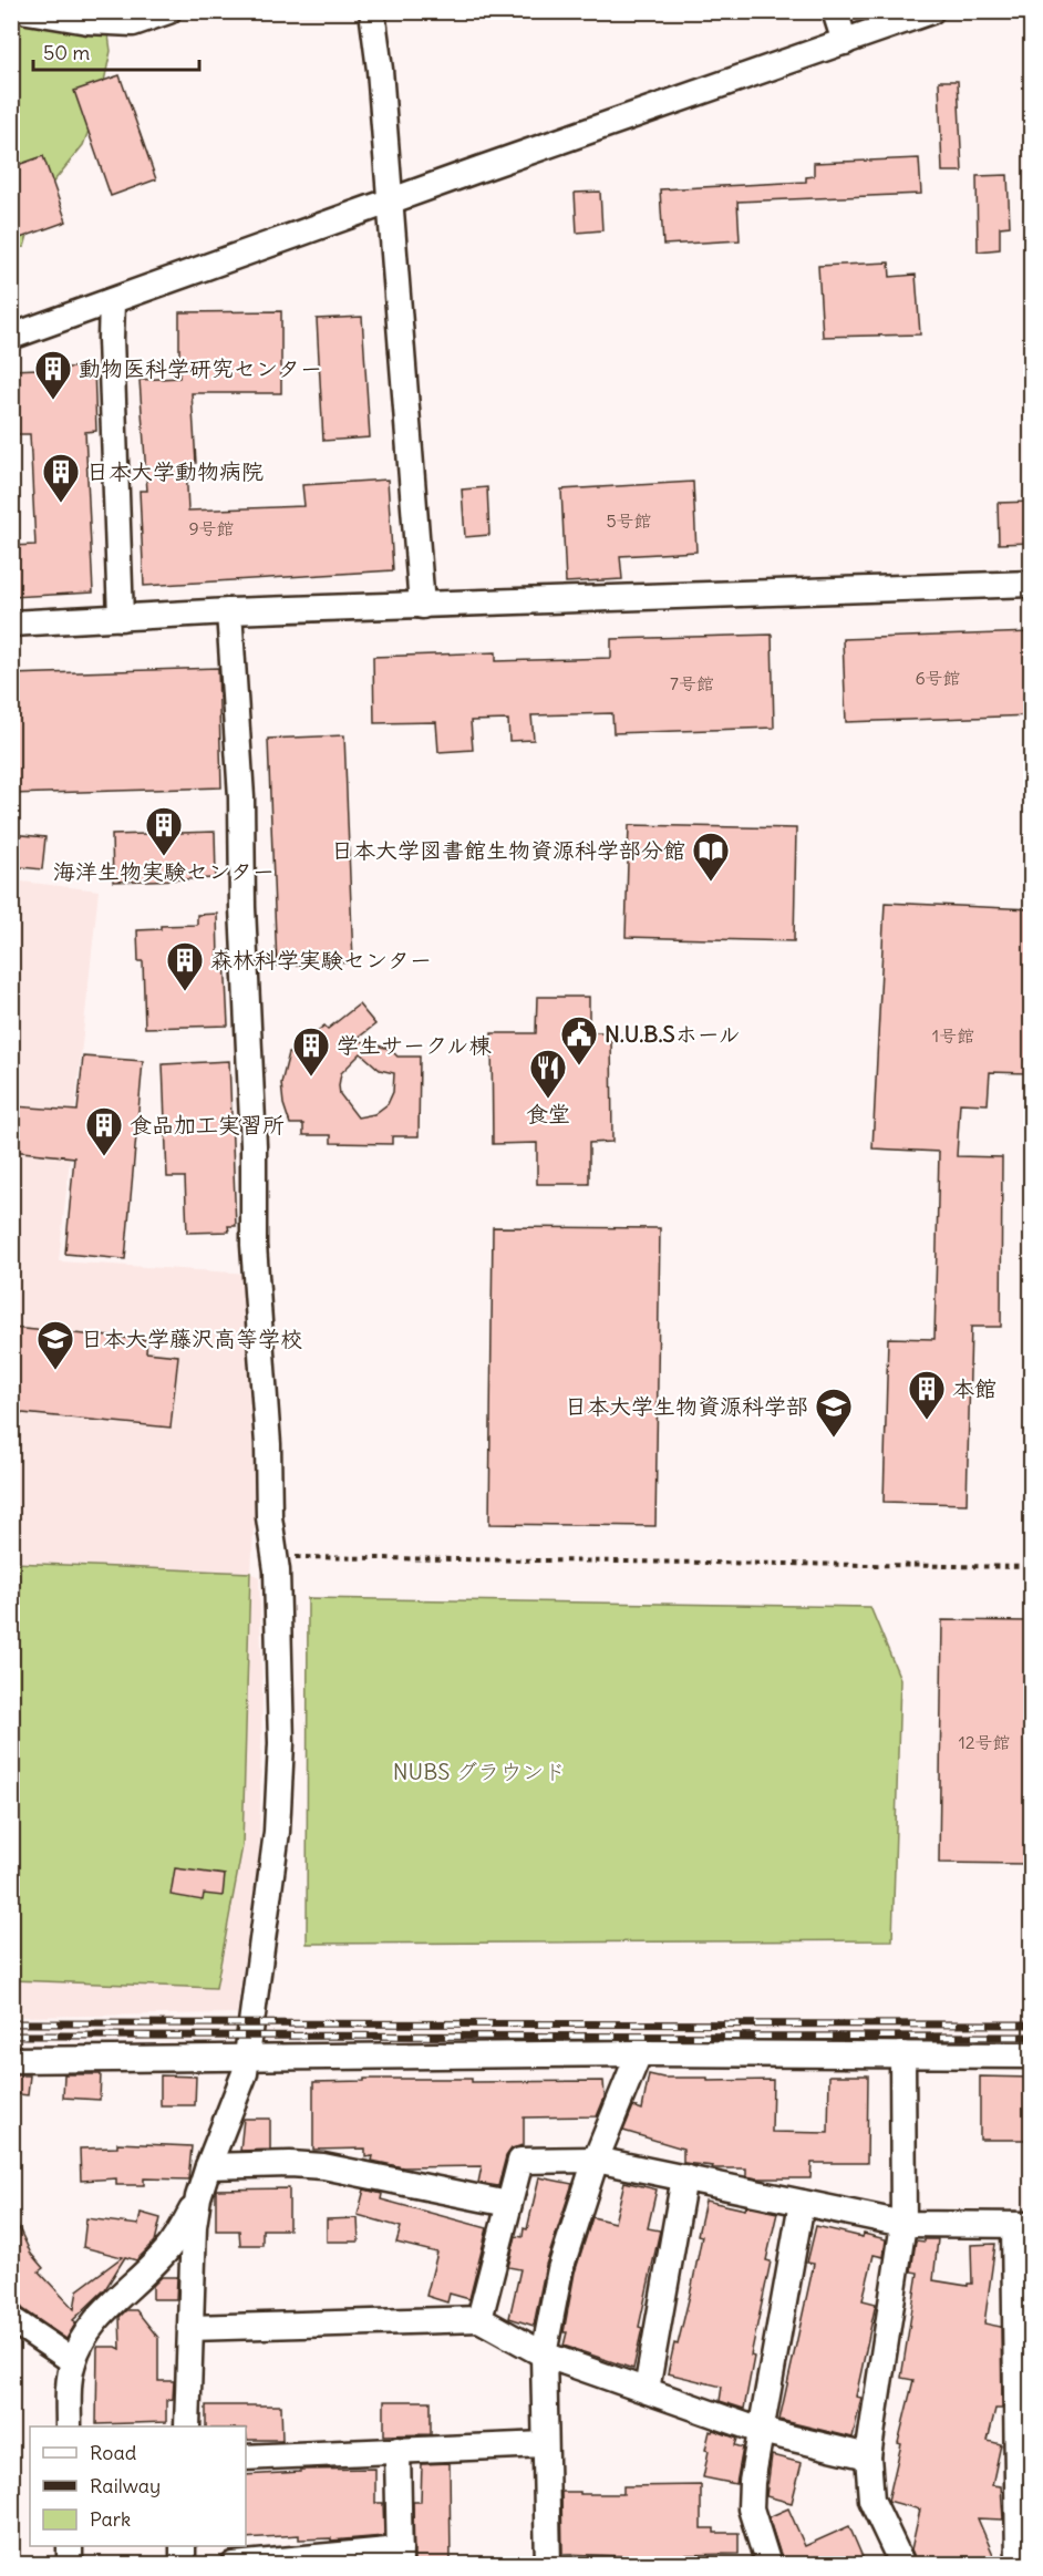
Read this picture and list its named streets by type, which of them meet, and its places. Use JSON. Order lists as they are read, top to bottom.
{
  "parks": ["NUBS グラウンド"],
  "places": {
    "building": [
      "動物医科学研究センター",
      "日本大学動物病院",
      "海洋生物実験センター",
      "森林科学実験センター",
      "学生サークル棟",
      "食品加工実習所",
      "本館"
    ],
    "library": ["日本大学図書館生物資源科学部分館"],
    "public building": ["N.U.B.Sホール"],
    "restaurant": ["食堂"],
    "school or university": ["日本大学藤沢高等学校", "日本大学生物資源科学部"]
  },
  "house_numbers": [
    "5号館",
    "9号館",
    "6号館",
    "7号館",
    "1号館",
    "12号館"
  ],
  "legend": ["Road", "Railway", "Park"],
  "scale_bar": "50 m"
}
